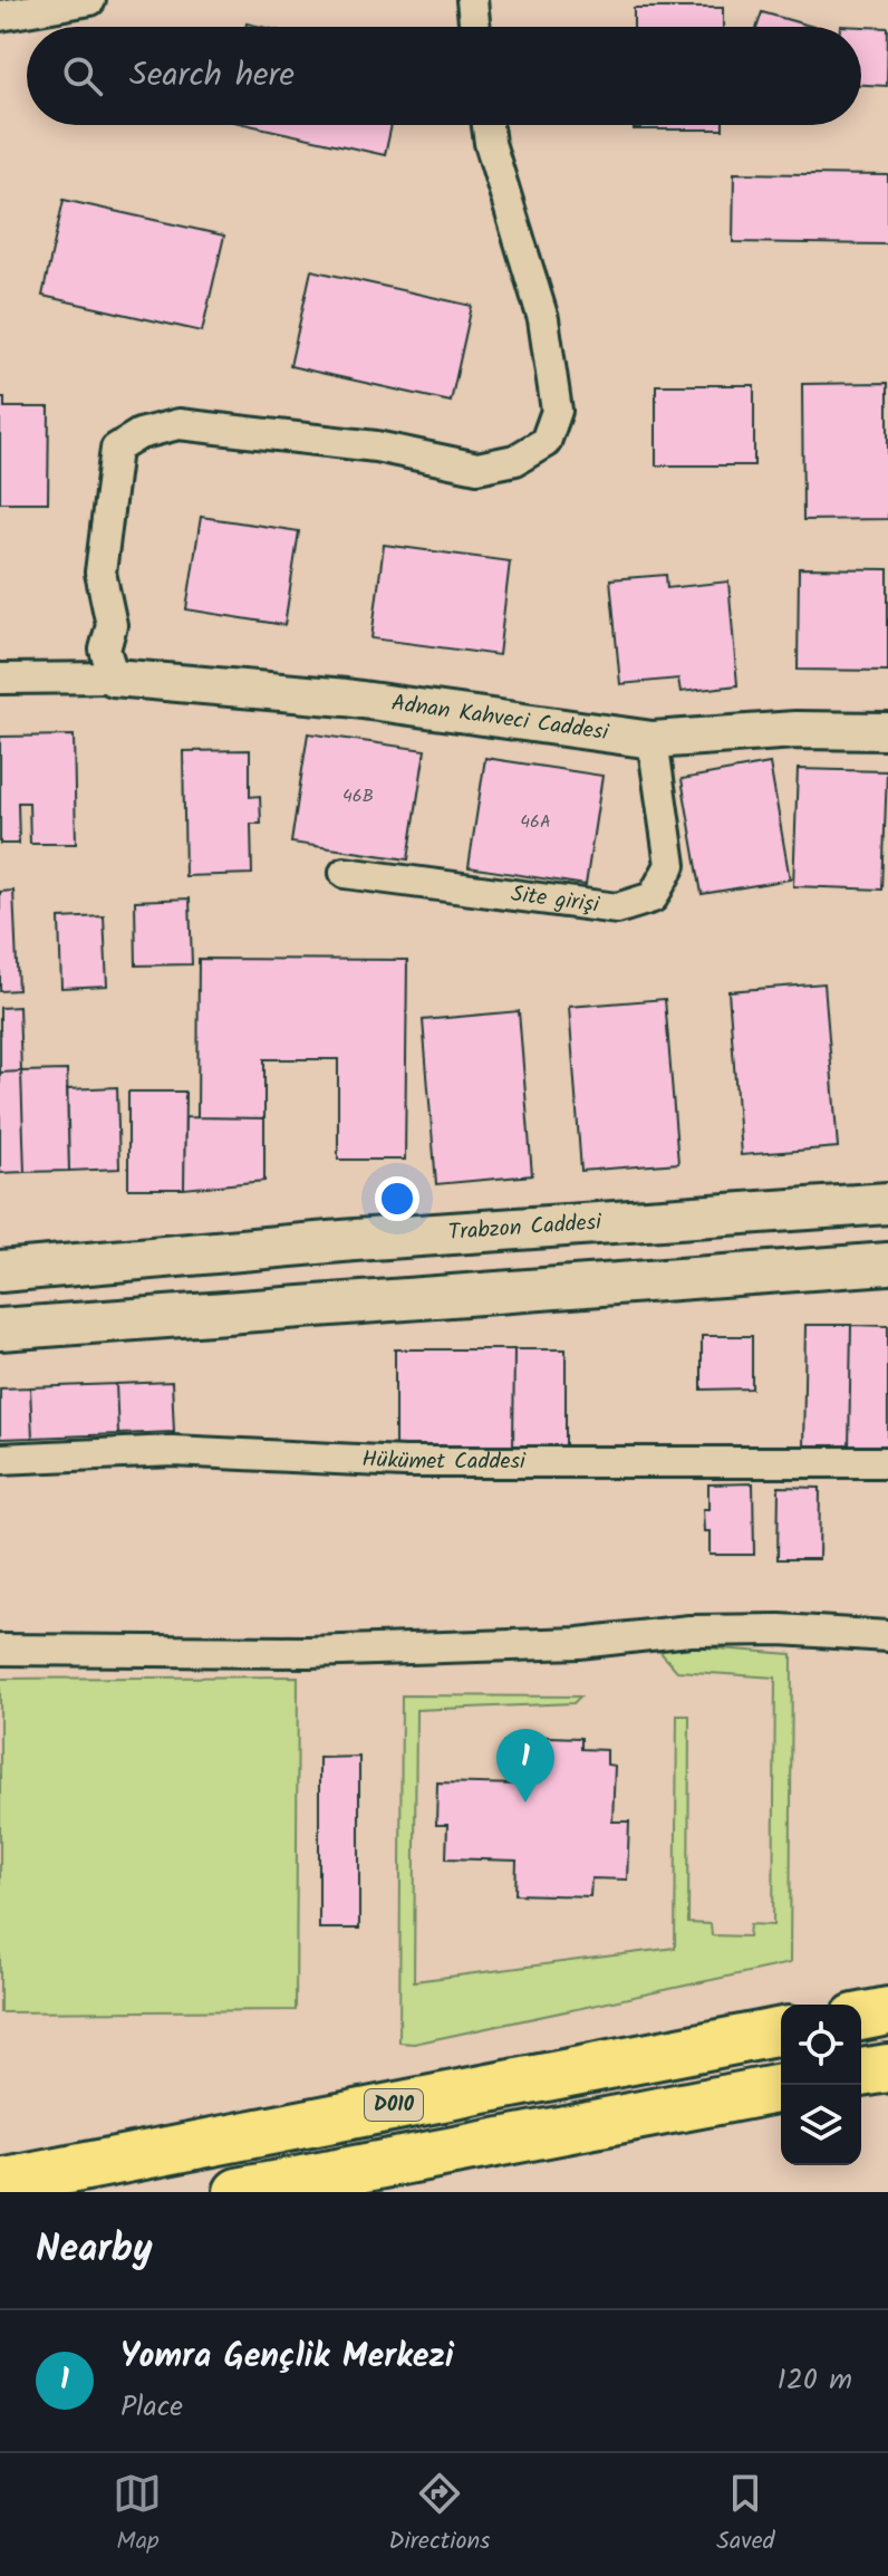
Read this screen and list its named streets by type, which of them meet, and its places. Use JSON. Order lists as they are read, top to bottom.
{
  "streets": {
    "highway": ["D010"],
    "main road": ["Trabzon Caddesi"],
    "street": ["Adnan Kahveci Caddesi", "Site girişi", "Hükümet Caddesi"]
  },
  "crossings": [
    ["Adnan Kahveci Caddesi", "Site girişi"]
  ],
  "house_numbers": ["46B", "46A"],
  "page": {
    "search": "Search here",
    "pins": "1",
    "heading": "Nearby",
    "list": [
      {
        "mark": "1",
        "name": "Yomra Gençlik Merkezi",
        "note": "Place",
        "value": "120 m"
      }
    ],
    "nav": ["Map", "Directions", "Saved"]
  }
}
